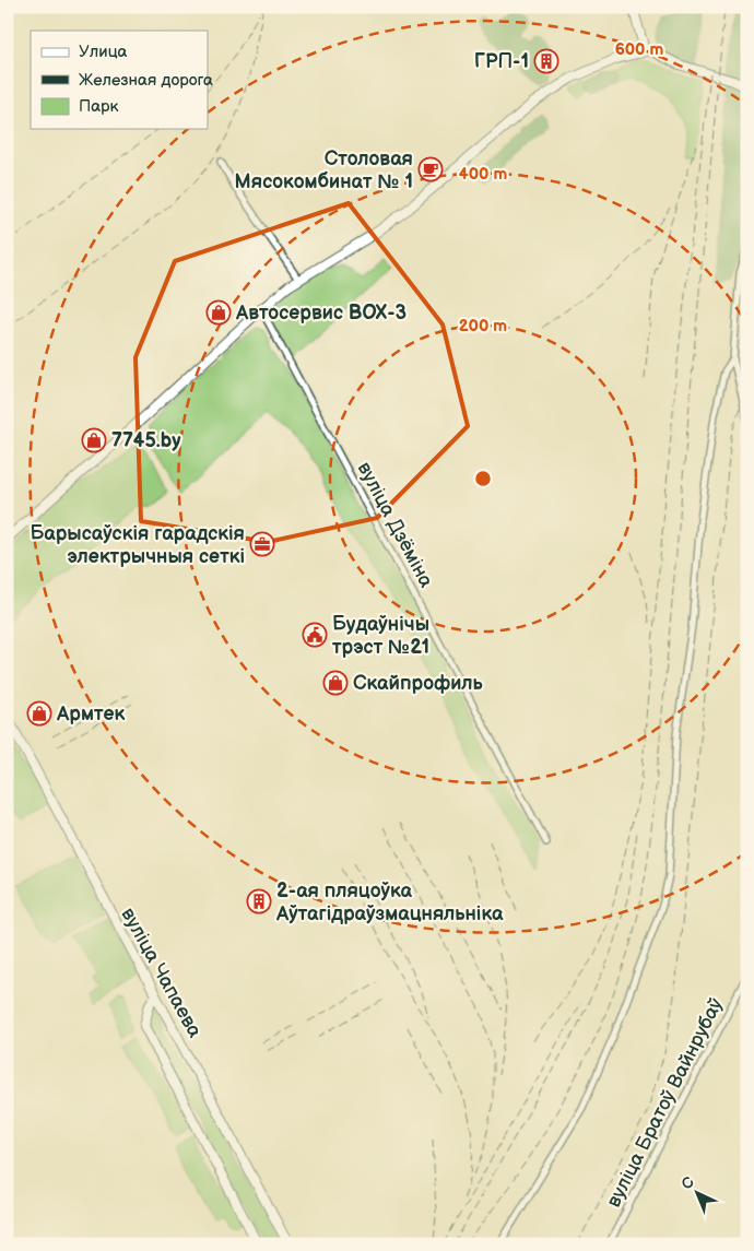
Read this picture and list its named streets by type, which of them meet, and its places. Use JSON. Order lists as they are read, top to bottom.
{
  "streets": {
    "street": ["вуліца Дзёміна", "вуліца Чапаева", "вуліца Братоў Вайнрубаў"]
  },
  "places": {
    "building": ["ГРП-1", "2-ая пляцоўка Аўтагідраўзмацняльніка"],
    "cafe": ["Столовая Мясокомбинат № 1"],
    "shop": [
      "Автосервис BOX-3",
      "7745.by",
      "Скайпрофиль",
      "Армтек"
    ],
    "office": ["Барысаўскія гарадскія электрычныя сеткі"],
    "public building": ["Будаўнічы трэст №21"]
  },
  "legend": ["Улица", "Железная дорога", "Парк"],
  "north": "top left",
  "rings": ["600 m", "400 m", "200 m"]
}
